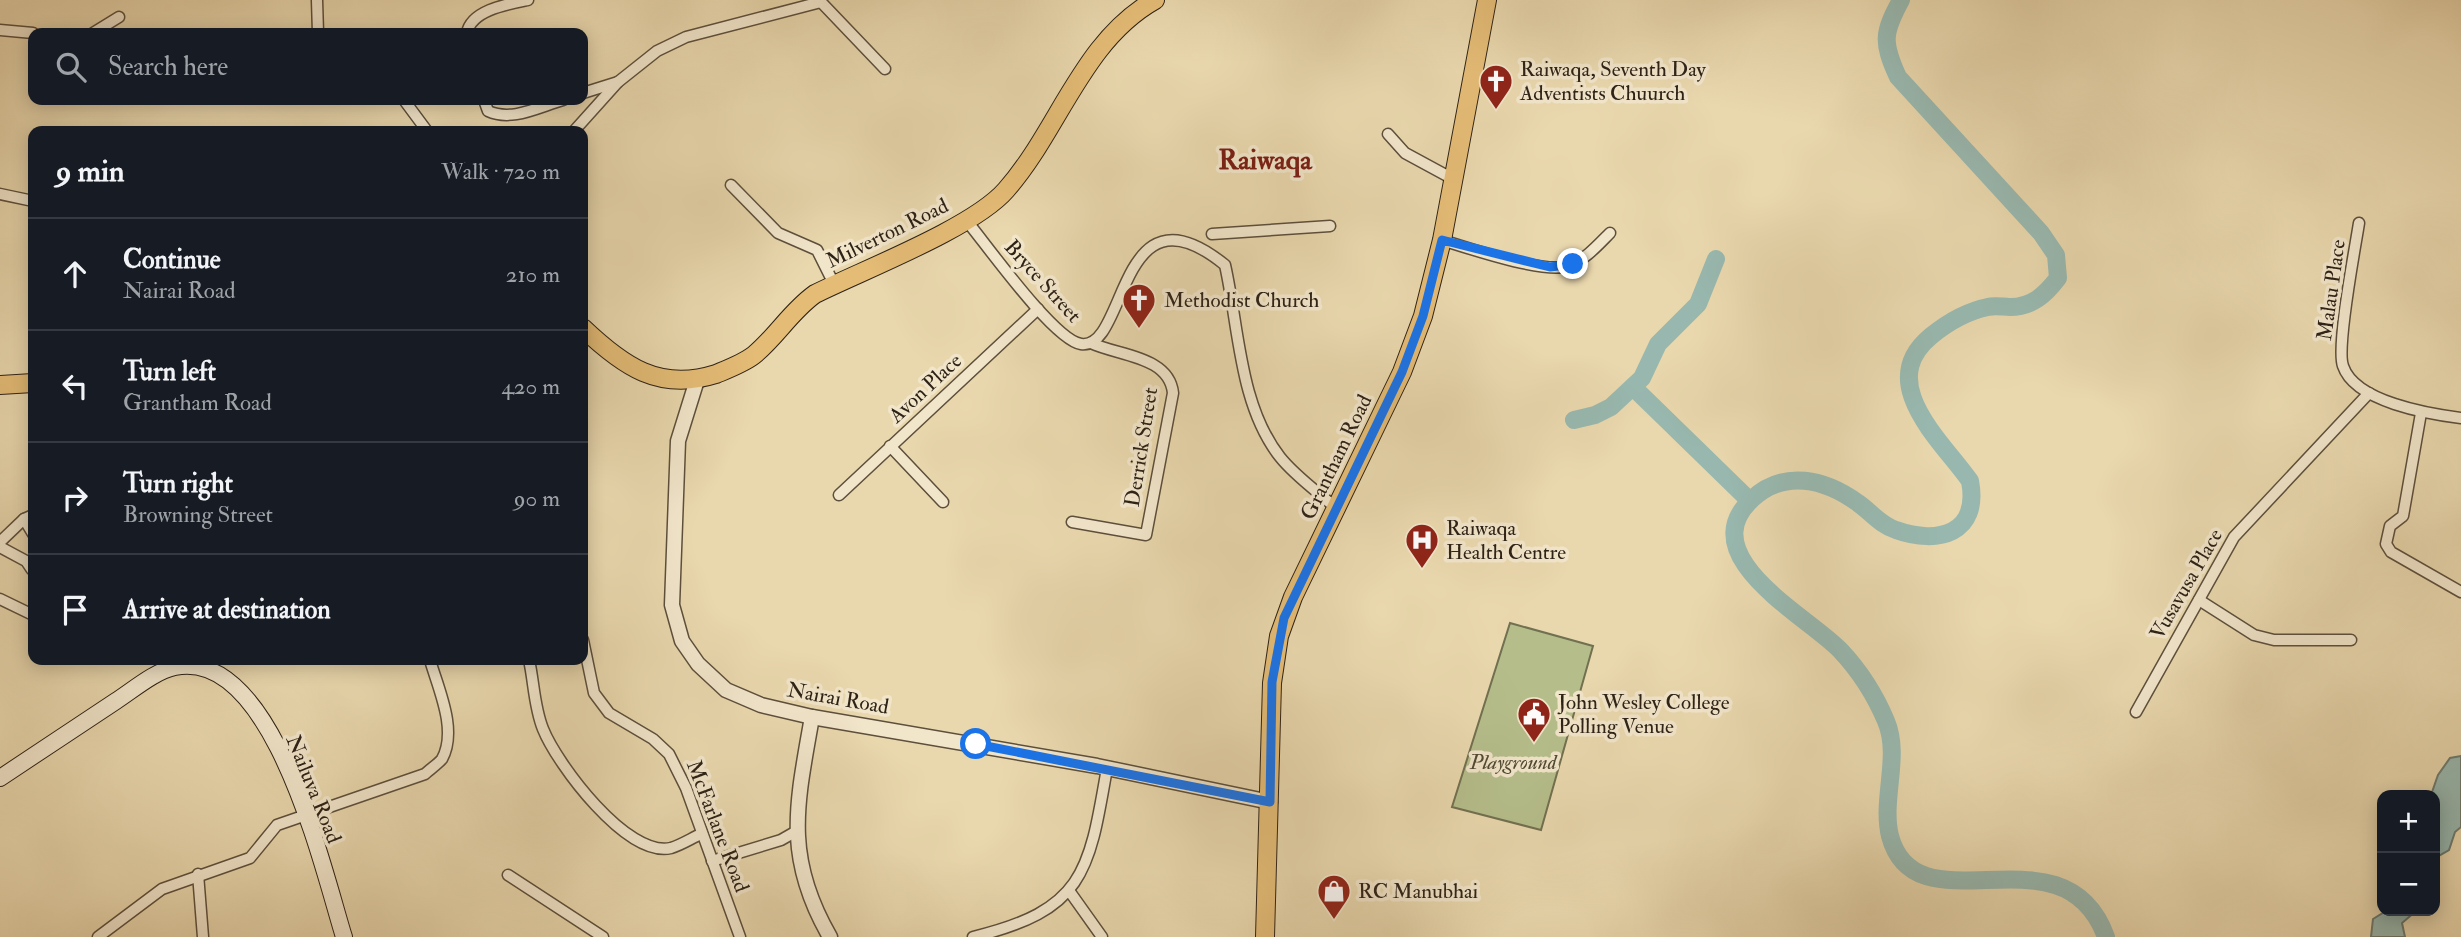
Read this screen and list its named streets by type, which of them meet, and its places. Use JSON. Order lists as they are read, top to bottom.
{
  "streets": {
    "main road": ["Milverton Road", "Grantham Road", "Nailuva Road"],
    "street": [
      "Bryce Street",
      "Malau Place",
      "Avon Place",
      "Derrick Street",
      "Vusavusa Place",
      "Nairai Road",
      "McFarlane Road"
    ]
  },
  "crossings": [
    ["Milverton Road", "Bryce Street"],
    ["Milverton Road", "Nairai Road"],
    ["Bryce Street", "Avon Place"],
    ["Bryce Street", "Derrick Street"],
    ["Bryce Street", "Grantham Road"],
    ["Malau Place", "Vusavusa Place"],
    ["Grantham Road", "Nairai Road"]
  ],
  "districts": ["Raiwaqa"],
  "parks": ["Playground"],
  "places": {
    "church": ["Raiwaqa, Seventh Day Adventists Chuurch", "Methodist Church"],
    "hospital": ["Raiwaqa Health Centre"],
    "public building": ["John Wesley College Polling Venue"],
    "shop": ["RC Manubhai"]
  },
  "page": {
    "search": "Search here",
    "heading": ["9 min", "Walk · 720 m"],
    "list": [
      ["Continue", "Nairai Road", "210 m"],
      ["Turn left", "Grantham Road", "420 m"],
      ["Turn right", "Browning Street", "90 m"],
      "Arrive at destination"
    ],
    "map_buttons": ["+", "−"]
  }
}
